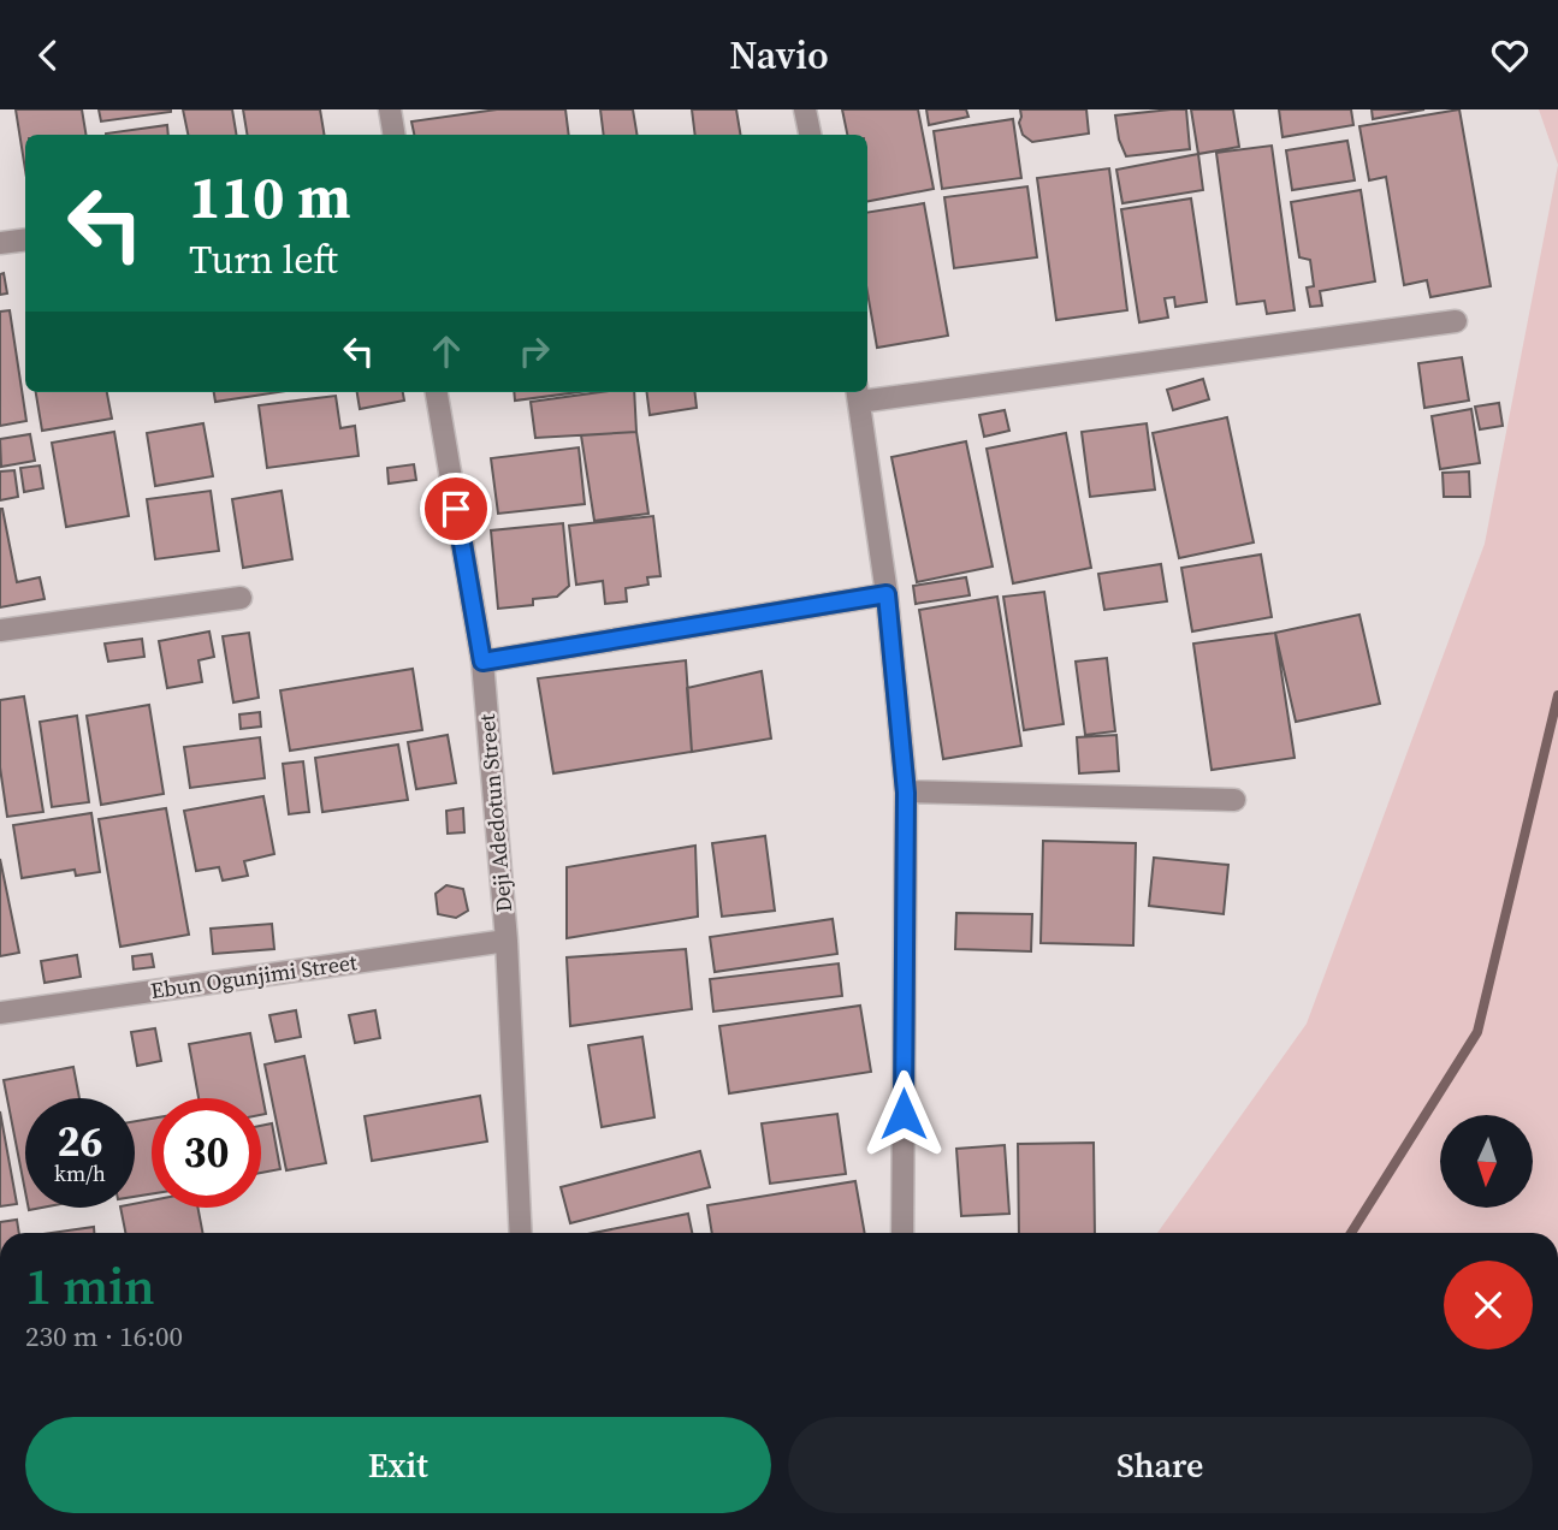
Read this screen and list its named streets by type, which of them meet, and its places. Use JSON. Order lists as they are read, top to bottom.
{
  "streets": {
    "street": ["Deji Adedotun Street", "Ebun Ogunjimi Street"]
  },
  "crossings": [
    ["Deji Adedotun Street", "Ebun Ogunjimi Street"]
  ],
  "north": "bottom",
  "page": {
    "header": "Navio",
    "turn": ["110 m", "Turn left"],
    "speed": "26 km/h",
    "limit": "30",
    "heading": ["1 min", "230 m · 16:00"],
    "buttons": ["Exit", "Share"]
  }
}
